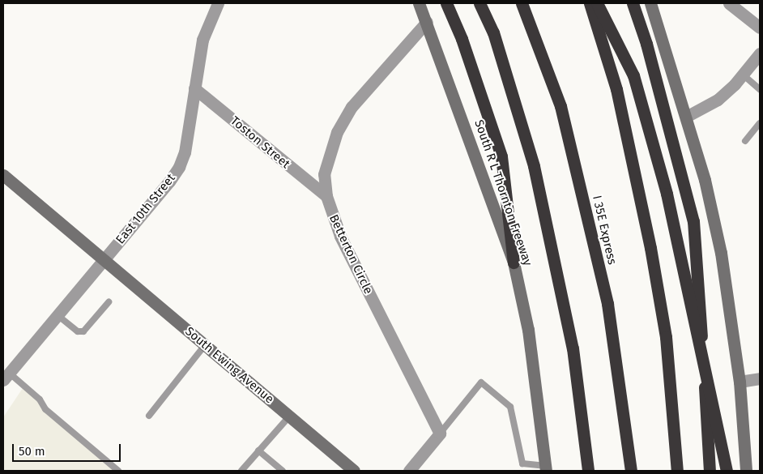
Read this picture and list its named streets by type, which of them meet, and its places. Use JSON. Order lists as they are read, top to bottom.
{
  "streets": {
    "highway": ["I 35E Express"],
    "main road": ["South R L Thornton Freeway", "South Ewing Avenue"],
    "street": ["Toston Street", "East 10th Street", "Betterton Circle"]
  },
  "crossings": [
    ["Toston Street", "East 10th Street"],
    ["Toston Street", "Betterton Circle"],
    ["South R L Thornton Freeway", "Betterton Circle"],
    ["East 10th Street", "South Ewing Avenue"]
  ],
  "scale_bar": "50 m"
}
